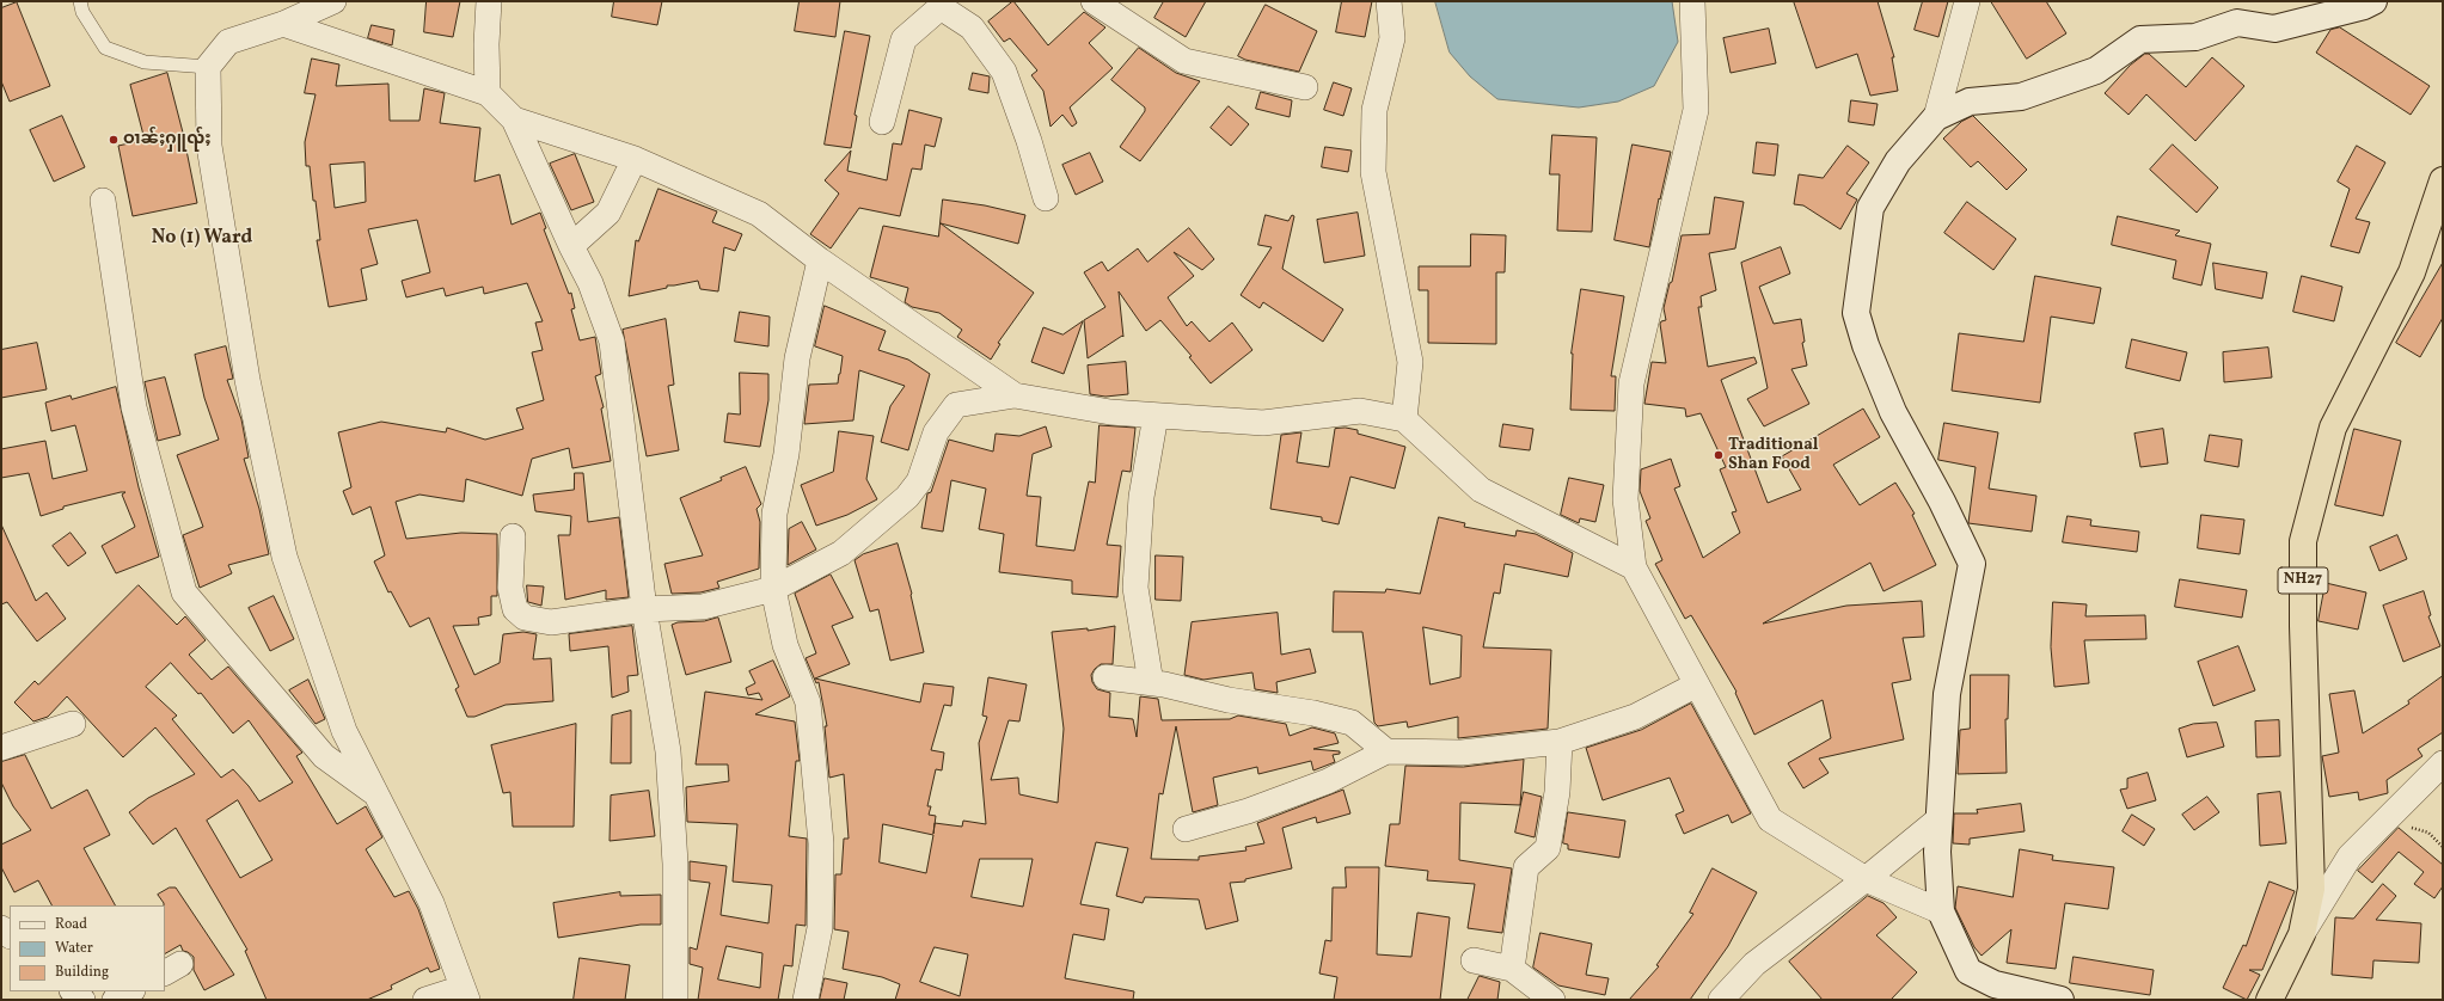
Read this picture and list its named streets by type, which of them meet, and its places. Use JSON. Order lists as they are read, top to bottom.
{
  "streets": {
    "highway": ["NH27"]
  },
  "districts": ["No (1) Ward"],
  "places": ["ဝၢၼ်ႈႁူၺ်ႈ", "Traditional Shan Food"],
  "legend": ["Road", "Water", "Building"]
}
